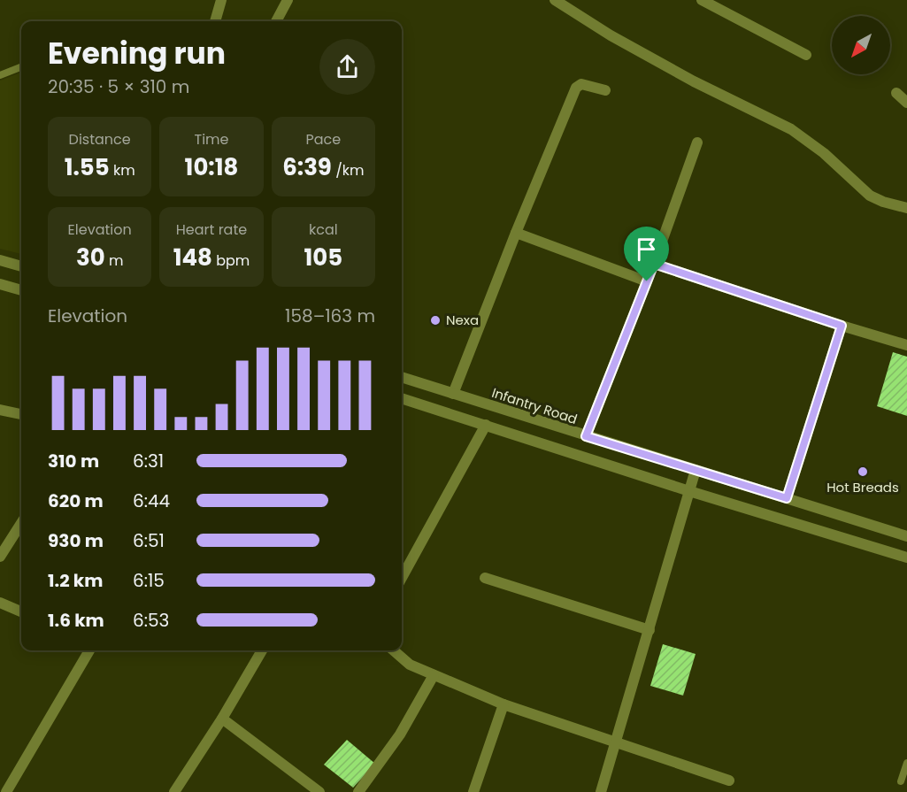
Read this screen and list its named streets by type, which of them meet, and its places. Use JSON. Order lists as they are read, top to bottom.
{
  "streets": {
    "street": ["Infantry Road"]
  },
  "places": ["Nexa", "Hot Breads"],
  "north": "bottom left",
  "page": {
    "heading": ["Evening run", "20:35 · 5 × 310 m"],
    "stats": [
      ["Distance", "1.55 km"],
      ["Time", "10:18"],
      ["Pace", "6:39 /km"],
      ["Elevation", "30 m"],
      ["Heart rate", "148 bpm"],
      ["kcal", "105"]
    ],
    "chart": ["Elevation", "158–163 m"],
    "list": [
      {
        "name": "310 m",
        "note": "6:31"
      },
      {
        "name": "620 m",
        "note": "6:44"
      },
      {
        "name": "930 m",
        "note": "6:51"
      },
      {
        "name": "1.2 km",
        "note": "6:15"
      },
      {
        "name": "1.6 km",
        "note": "6:53"
      }
    ]
  }
}
